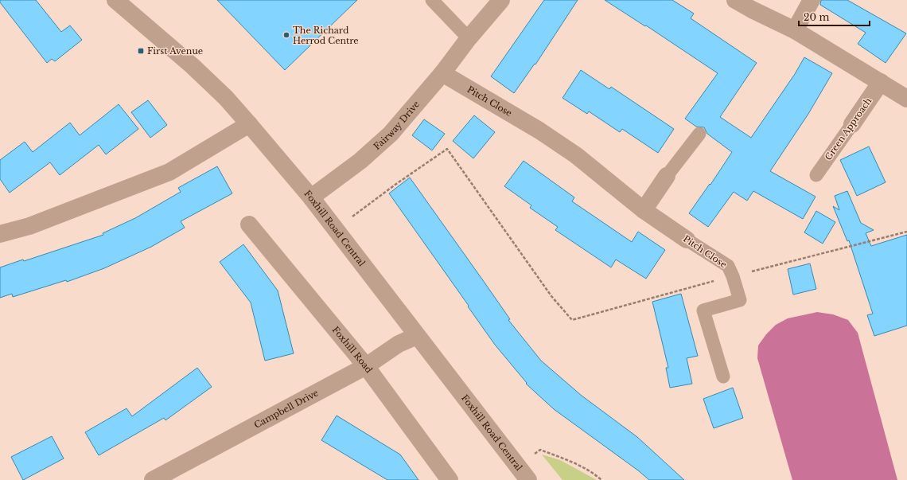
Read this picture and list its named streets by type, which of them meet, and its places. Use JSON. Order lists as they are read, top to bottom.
{
  "streets": {
    "street": [
      "Pitch Close",
      "Fairway Drive",
      "Green Approach",
      "Foxhill Road Central",
      "Foxhill Road",
      "Campbell Drive"
    ]
  },
  "crossings": [
    ["Pitch Close", "Fairway Drive"],
    ["Fairway Drive", "Foxhill Road Central"],
    ["Foxhill Road Central", "Campbell Drive"],
    ["Foxhill Road", "Campbell Drive"]
  ],
  "places": {
    "other": ["The Richard Herrod Centre"],
    "transit": ["First Avenue"]
  },
  "scale_bar": "20 m"
}
